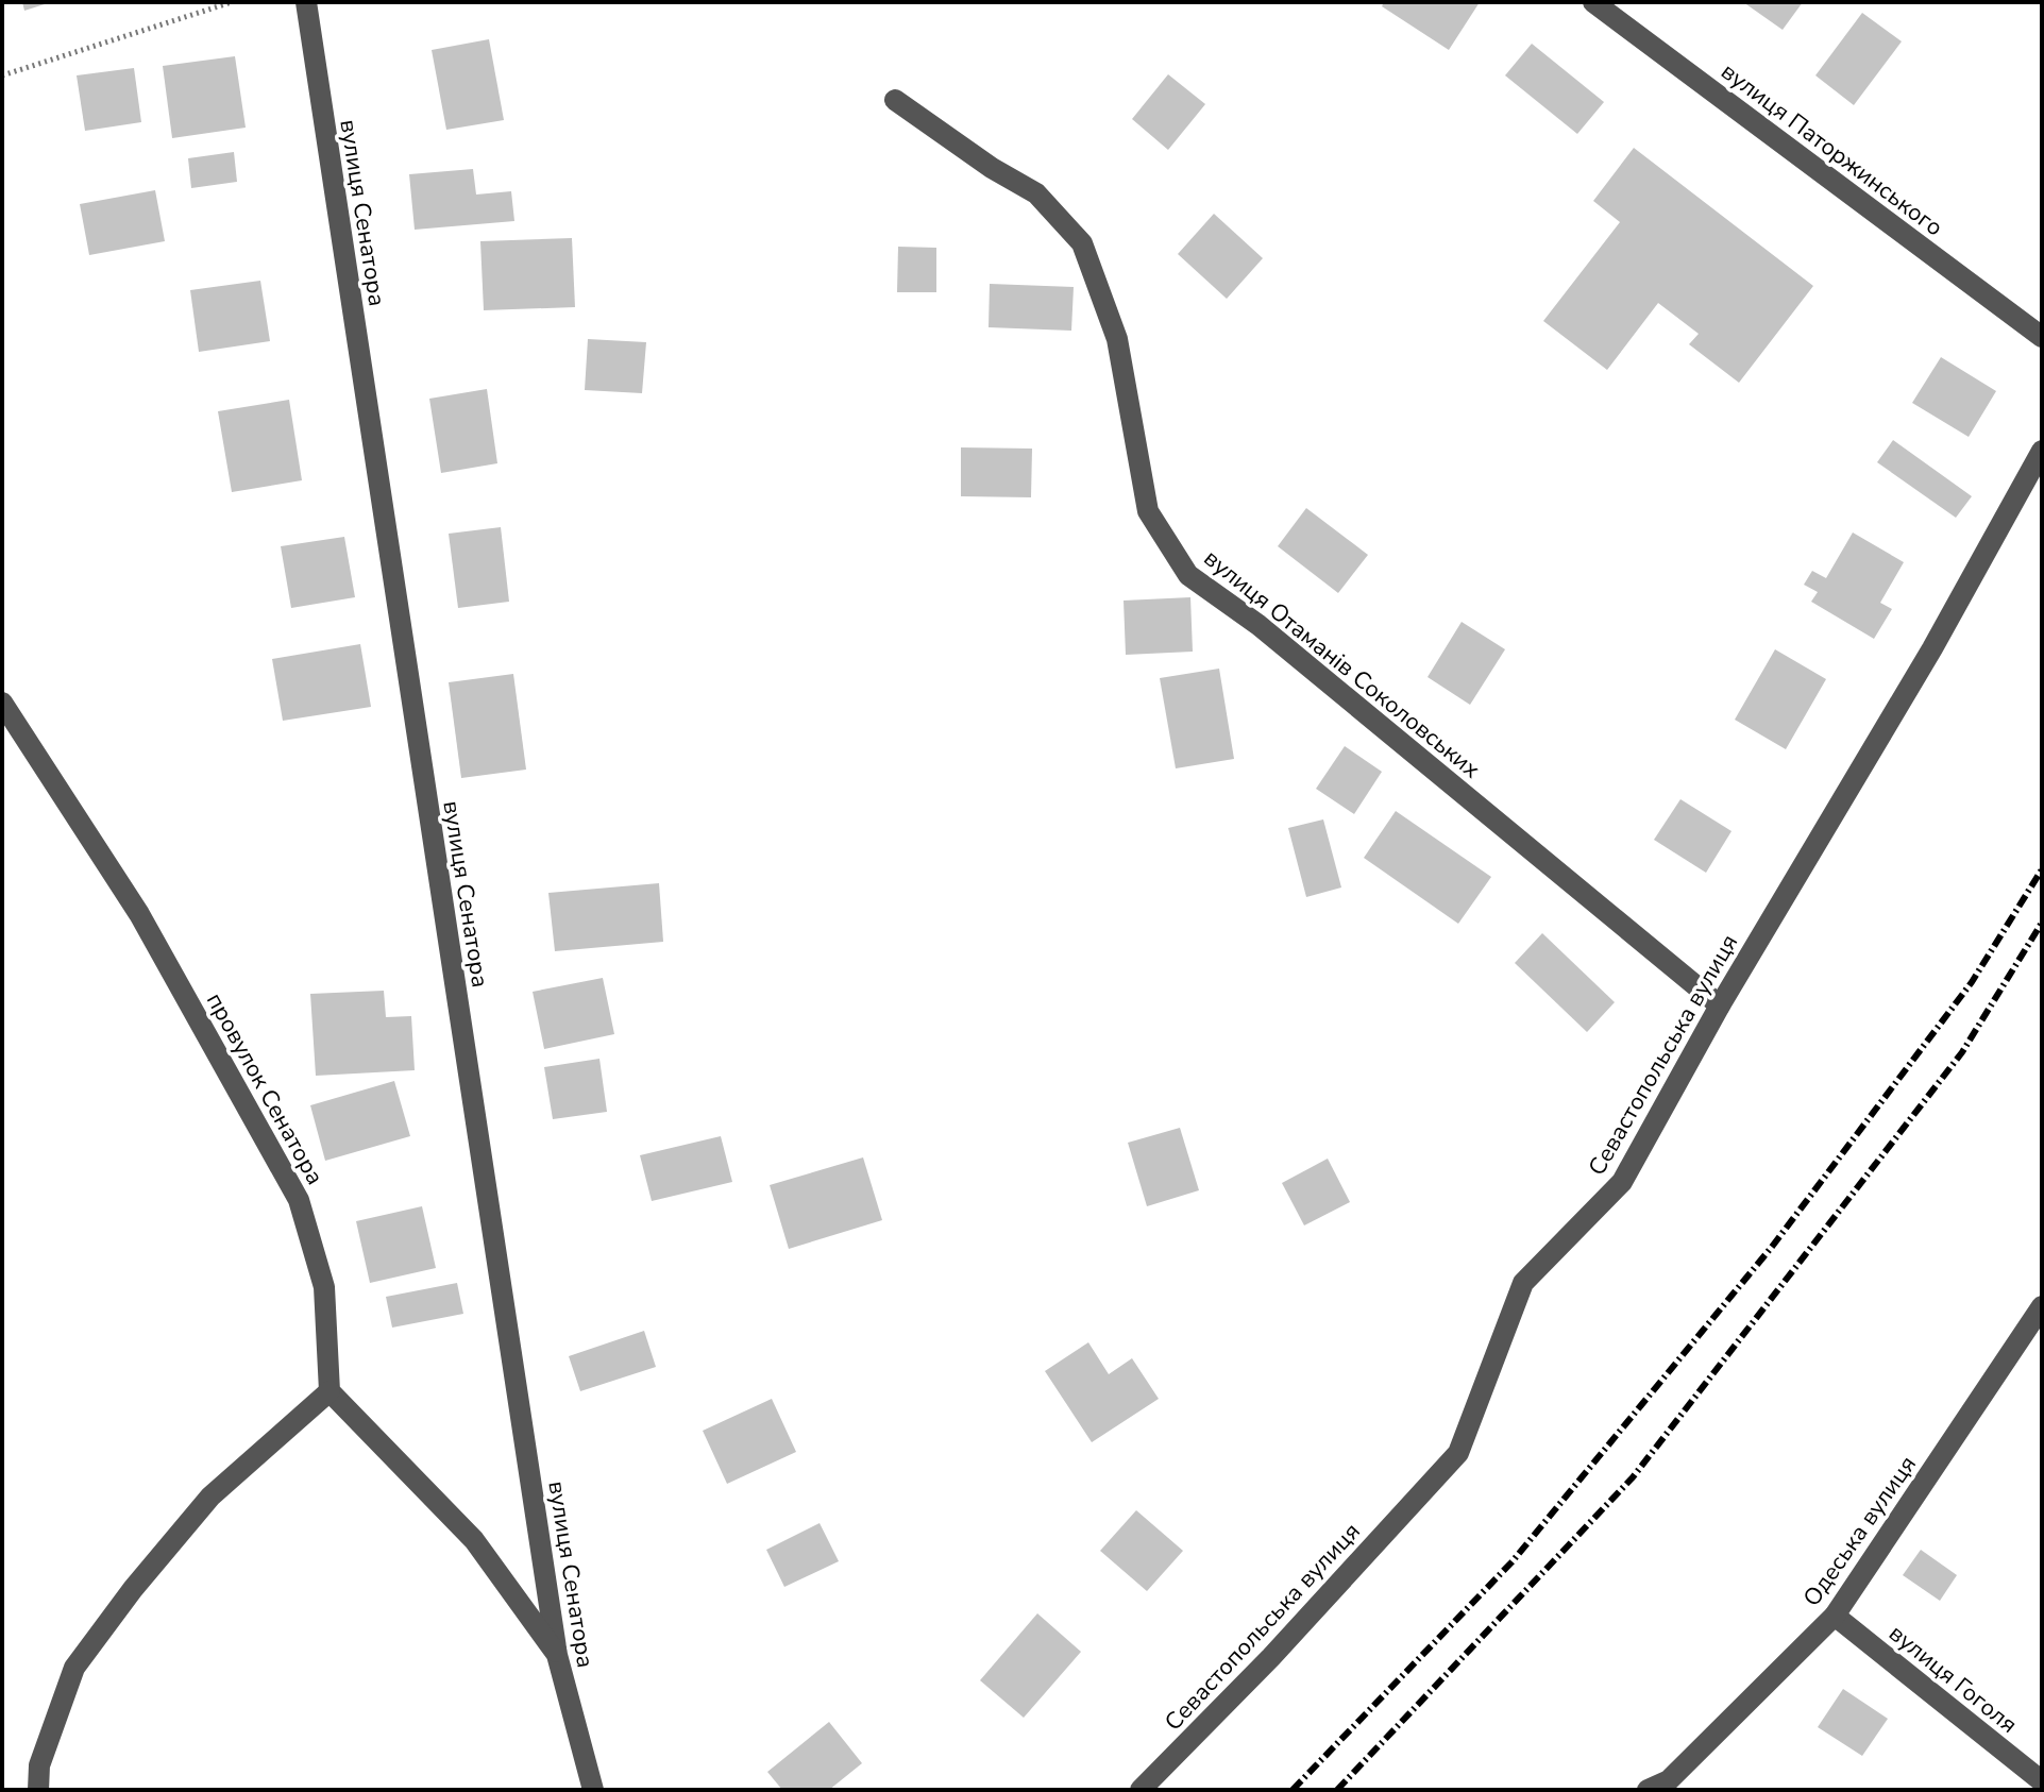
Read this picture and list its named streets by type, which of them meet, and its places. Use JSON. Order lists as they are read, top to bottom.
{
  "streets": {
    "street": [
      "вулиця Паторжинського",
      "вулиця Сенатора",
      "вулиця Отаманів Соколовських",
      "Севастопольська вулиця",
      "провулок Сенатора",
      "Одеська вулиця",
      "вулиця Гоголя"
    ]
  },
  "crossings": [
    ["вулиця Отаманів Соколовських", "Севастопольська вулиця"],
    ["Одеська вулиця", "вулиця Гоголя"]
  ]
}
